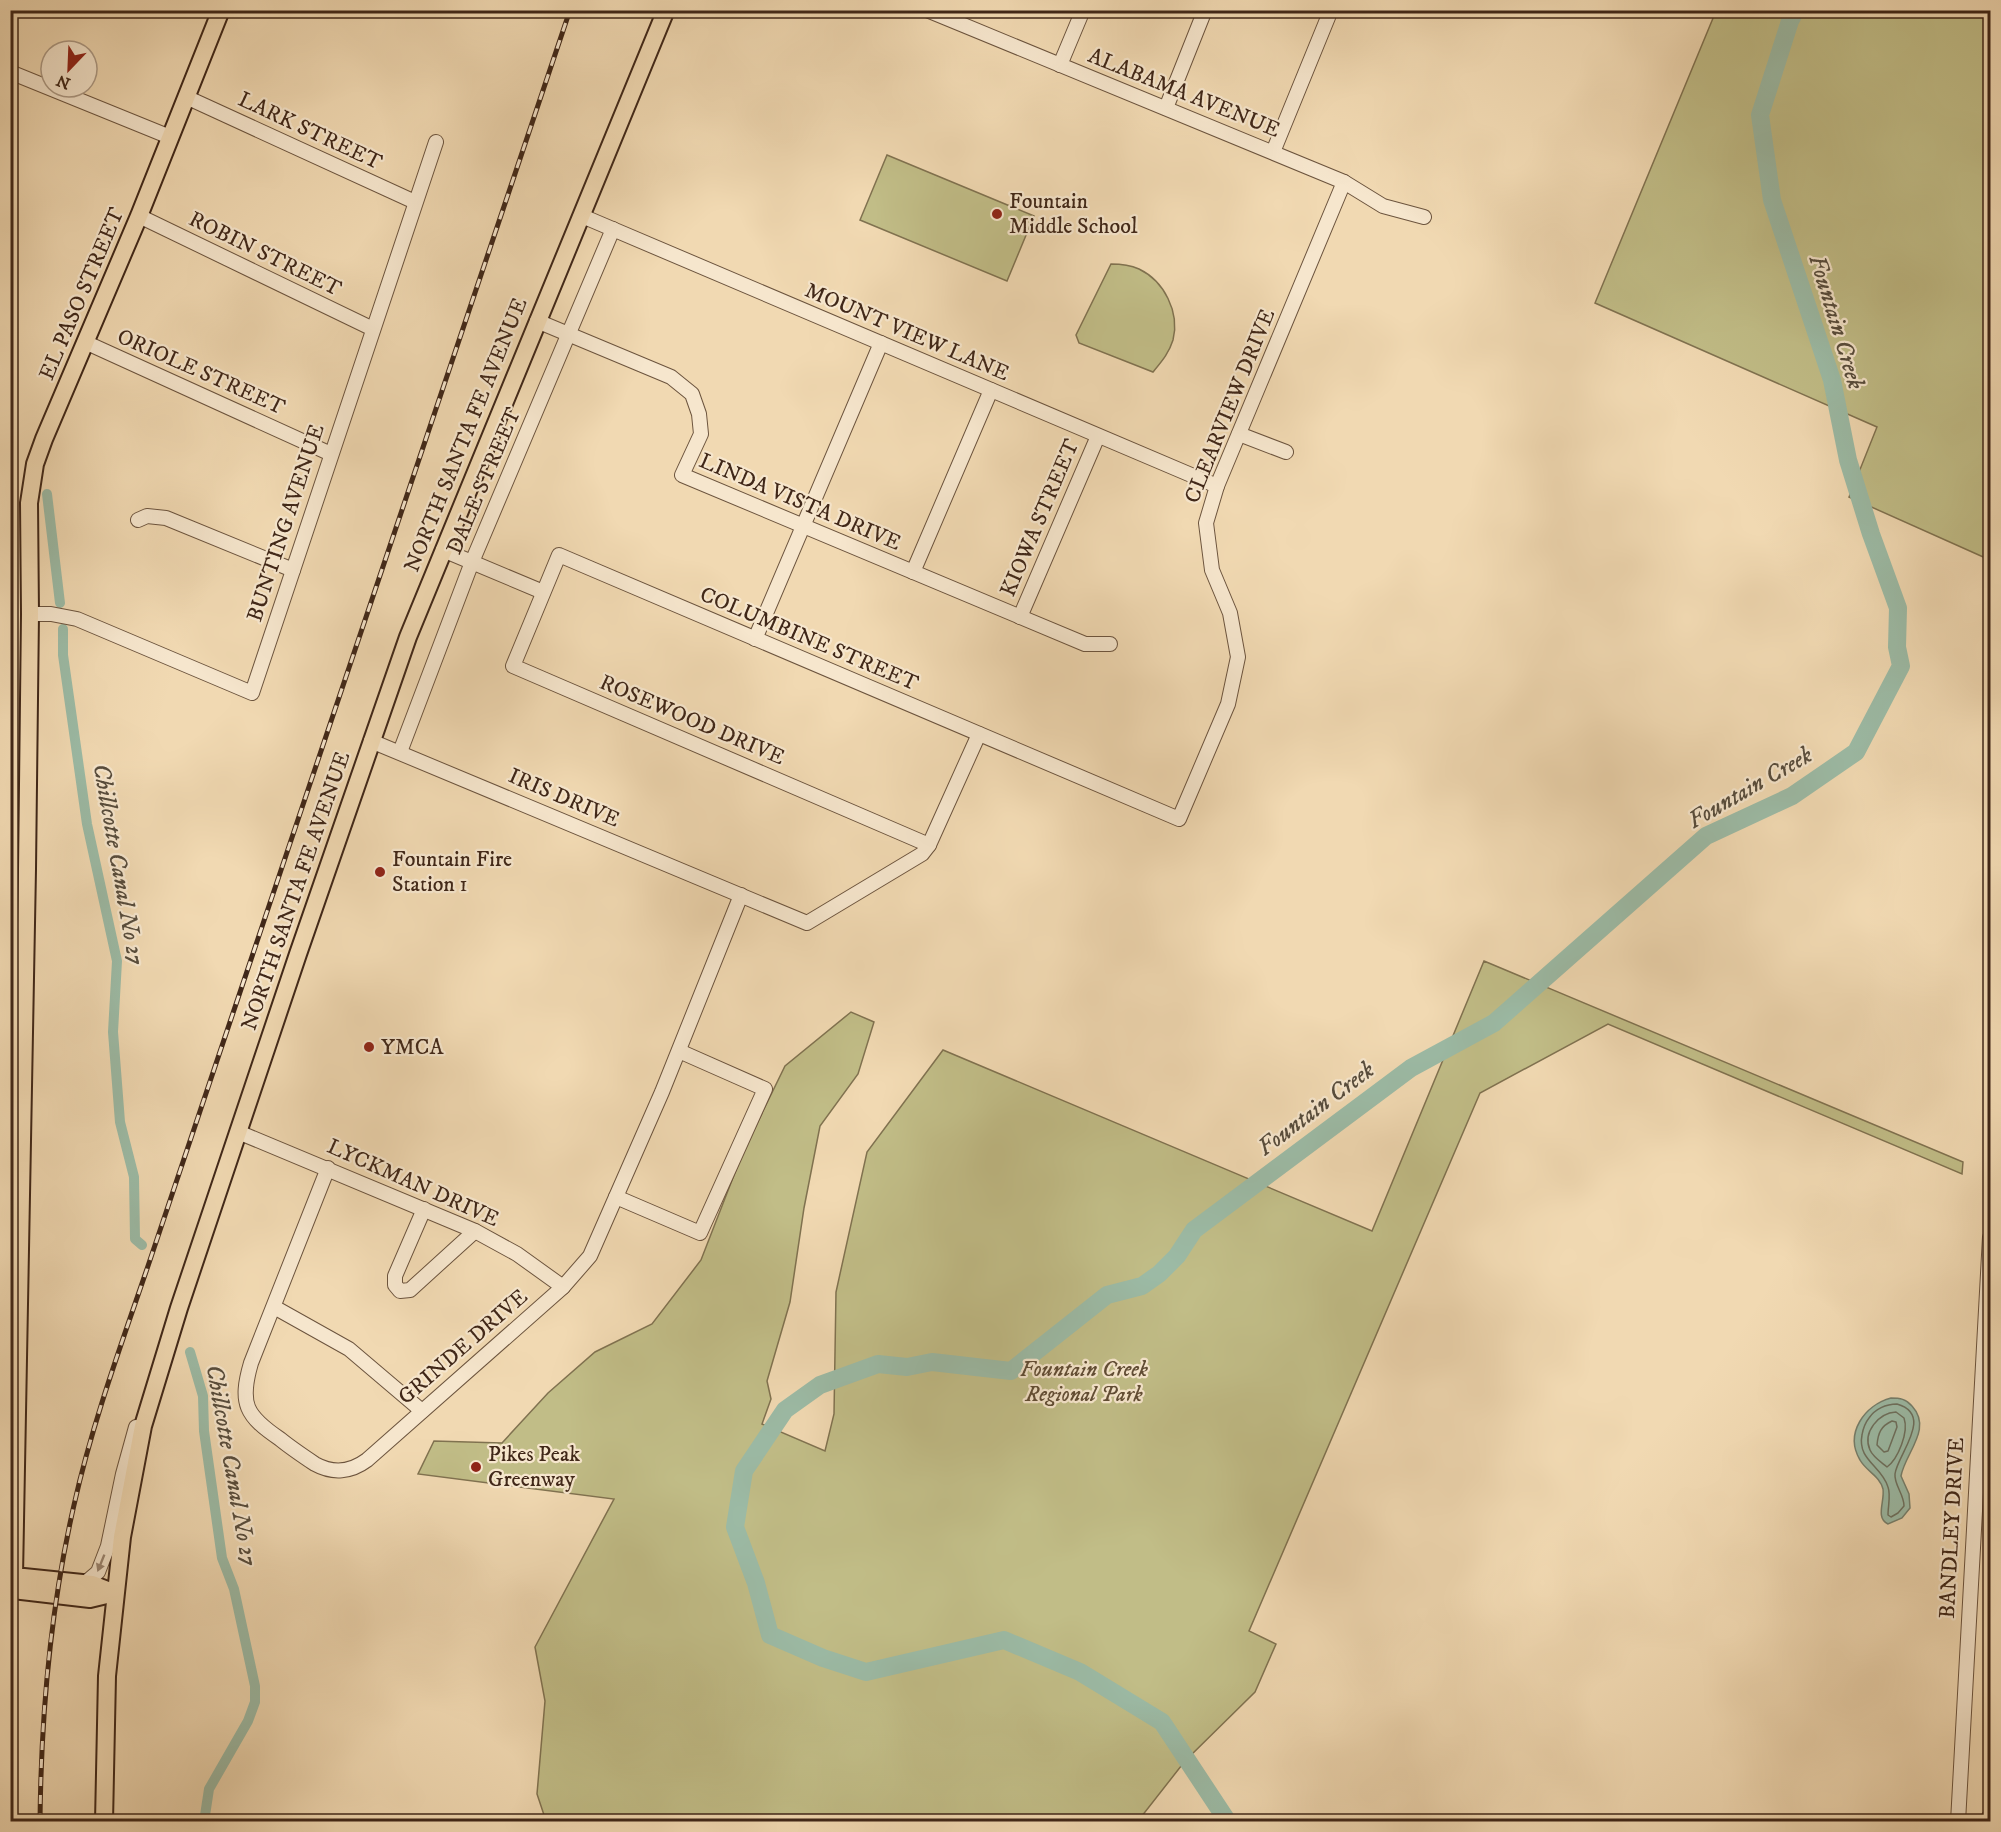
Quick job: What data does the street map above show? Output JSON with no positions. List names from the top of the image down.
{
  "streets": {
    "main road": ["EL PASO STREET", "NORTH SANTA FE AVENUE"],
    "street": [
      "ALABAMA AVENUE",
      "LARK STREET",
      "ROBIN STREET",
      "MOUNT VIEW LANE",
      "ORIOLE STREET",
      "CLEARVIEW DRIVE",
      "DALE STREET",
      "LINDA VISTA DRIVE",
      "KIOWA STREET",
      "BUNTING AVENUE",
      "COLUMBINE STREET",
      "ROSEWOOD DRIVE",
      "IRIS DRIVE",
      "LYCKMAN DRIVE",
      "GRINDE DRIVE",
      "BANDLEY DRIVE"
    ]
  },
  "crossings": [
    ["ALABAMA AVENUE", "CLEARVIEW DRIVE"],
    ["LARK STREET", "EL PASO STREET"],
    ["LARK STREET", "BUNTING AVENUE"],
    ["ROBIN STREET", "EL PASO STREET"],
    ["ROBIN STREET", "BUNTING AVENUE"],
    ["EL PASO STREET", "ORIOLE STREET"],
    ["EL PASO STREET", "BUNTING AVENUE"],
    ["MOUNT VIEW LANE", "CLEARVIEW DRIVE"],
    ["MOUNT VIEW LANE", "NORTH SANTA FE AVENUE"],
    ["MOUNT VIEW LANE", "DALE STREET"],
    ["MOUNT VIEW LANE", "KIOWA STREET"],
    ["ORIOLE STREET", "BUNTING AVENUE"],
    ["CLEARVIEW DRIVE", "COLUMBINE STREET"],
    ["NORTH SANTA FE AVENUE", "LINDA VISTA DRIVE"],
    ["NORTH SANTA FE AVENUE", "IRIS DRIVE"],
    ["NORTH SANTA FE AVENUE", "LYCKMAN DRIVE"],
    ["DALE STREET", "LINDA VISTA DRIVE"],
    ["DALE STREET", "IRIS DRIVE"],
    ["LINDA VISTA DRIVE", "KIOWA STREET"],
    ["COLUMBINE STREET", "ROSEWOOD DRIVE"],
    ["IRIS DRIVE", "GRINDE DRIVE"],
    ["LYCKMAN DRIVE", "GRINDE DRIVE"]
  ],
  "water": ["Fountain Creek", "Chillcotte Canal No 27"],
  "parks": ["Fountain Creek Regional Park"],
  "places": [
    "Fountain Middle School",
    "Fountain Fire Station 1",
    "YMCA",
    "Pikes Peak Greenway"
  ],
  "north": "bottom left"
}
